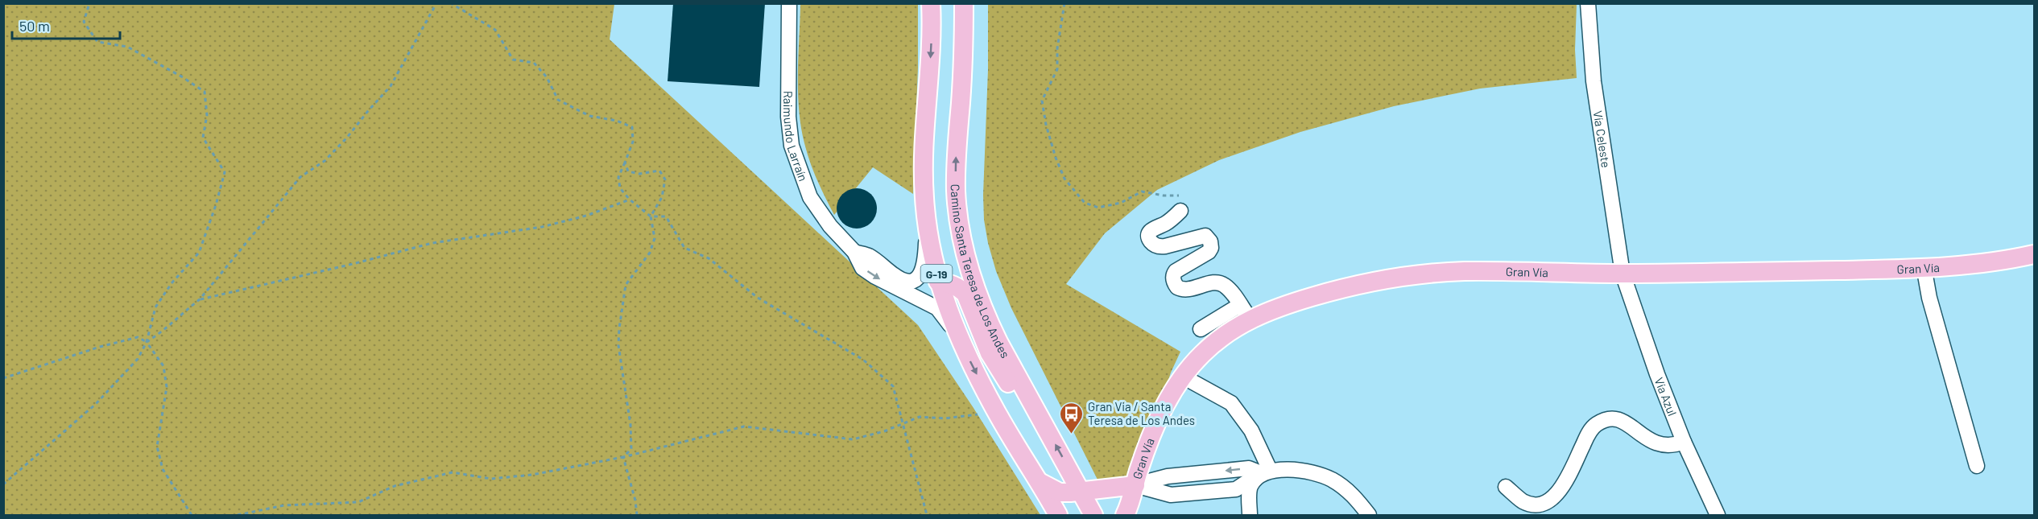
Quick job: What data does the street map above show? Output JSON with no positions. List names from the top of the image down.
{
  "streets": {
    "main road": ["Gran Vía", "Camino Santa Teresa de Los Andes", "G-19"],
    "street": ["Raimundo Larraín", "Vía Celeste", "Vía Azul"]
  },
  "crossings": [
    ["Raimundo Larraín", "G-19"],
    ["Vía Celeste", "Gran Vía"],
    ["Vía Celeste", "Vía Azul"],
    ["Gran Vía", "Vía Azul"]
  ],
  "places": {
    "bus stop": ["Gran Via / Santa Teresa de Los Andes"]
  },
  "scale_bar": "50 m"
}
